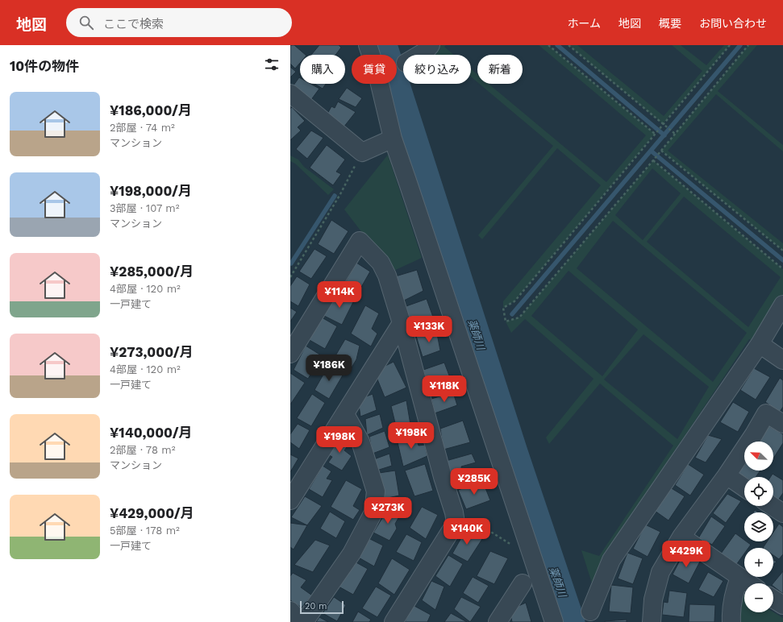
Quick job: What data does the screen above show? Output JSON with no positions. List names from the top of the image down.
{
  "water": ["薬師川"],
  "scale_bar": "20 m",
  "north": "top left",
  "page": {
    "header": "地図",
    "search": "ここで検索",
    "nav": [
      "ホーム",
      "地図",
      "概要",
      "お問い合わせ"
    ],
    "heading": "10件の物件",
    "chip": [
      "購入",
      "賃貸",
      "絞り込み",
      "新着"
    ],
    "list": [
      {
        "name": "¥186,000/月",
        "note": "2部屋 · 74 m² · マンション"
      },
      {
        "name": "¥198,000/月",
        "note": "3部屋 · 107 m² · マンション"
      },
      {
        "name": "¥285,000/月",
        "note": "4部屋 · 120 m² · 一戸建て"
      },
      {
        "name": "¥273,000/月",
        "note": "4部屋 · 120 m² · 一戸建て"
      },
      {
        "name": "¥140,000/月",
        "note": "2部屋 · 78 m² · マンション"
      },
      {
        "name": "¥429,000/月",
        "note": "5部屋 · 178 m² · 一戸建て"
      }
    ],
    "price": [
      "¥114K",
      "¥133K",
      "¥186K",
      "¥118K",
      "¥198K",
      "¥198K",
      "¥285K",
      "¥273K",
      "¥140K",
      "¥429K"
    ],
    "map_buttons": ["+", "−"],
    "scale": "20 m"
  }
}
